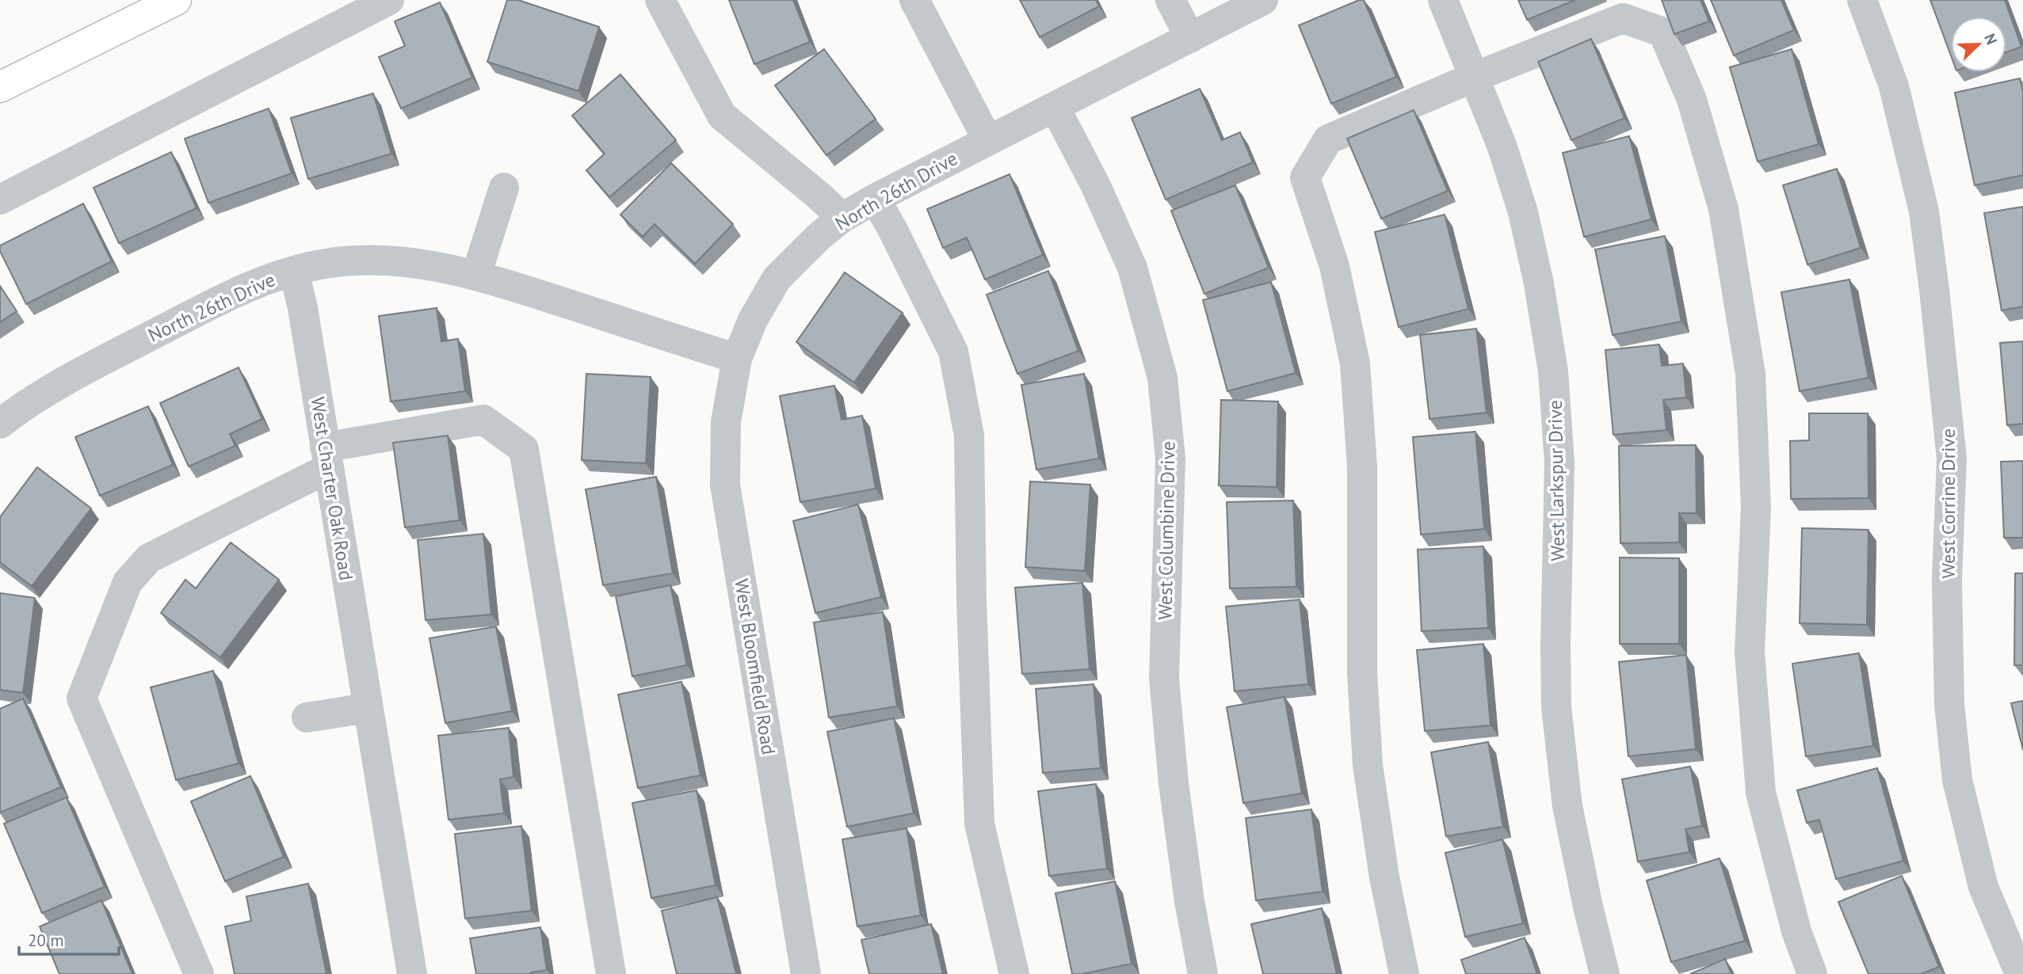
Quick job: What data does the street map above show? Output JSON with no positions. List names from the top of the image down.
{
  "streets": {
    "street": [
      "North 26th Drive",
      "West Larkspur Drive",
      "West Charter Oak Road",
      "West Corrine Drive",
      "West Columbine Drive",
      "West Bloomfield Road"
    ]
  },
  "crossings": [
    ["North 26th Drive", "West Charter Oak Road"],
    ["North 26th Drive", "West Columbine Drive"],
    ["North 26th Drive", "West Bloomfield Road"]
  ],
  "scale_bar": "20 m",
  "north": "top right"
}
